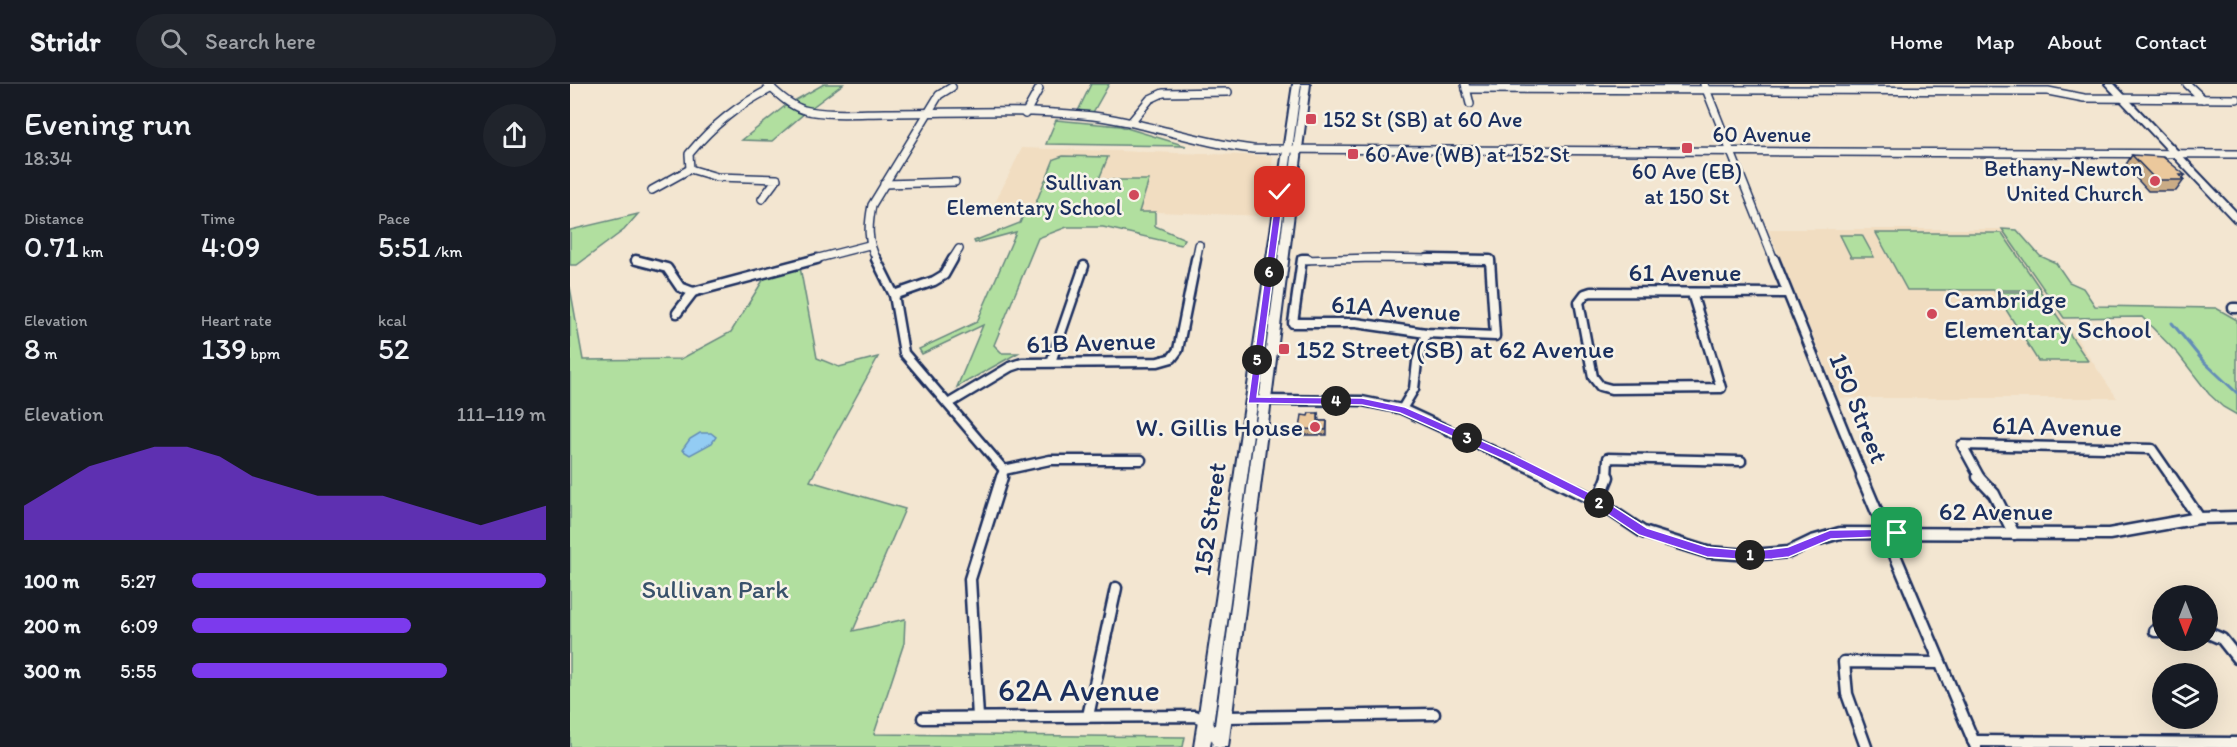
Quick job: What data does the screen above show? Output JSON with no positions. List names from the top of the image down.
{
  "streets": {
    "main road": ["152 Street"],
    "street": [
      "60 Avenue",
      "61 Avenue",
      "61A Avenue",
      "61B Avenue",
      "150 Street",
      "62 Avenue",
      "62A Avenue"
    ]
  },
  "crossings": [
    ["60 Avenue", "150 Street"],
    ["60 Avenue", "152 Street"],
    ["61 Avenue", "150 Street"],
    ["61A Avenue", "62 Avenue"],
    ["150 Street", "62 Avenue"],
    ["62 Avenue", "152 Street"],
    ["152 Street", "62A Avenue"]
  ],
  "parks": ["Sullivan Park"],
  "places": {
    "transit": [
      "152 St (SB) at 60 Ave",
      "60 Ave (EB) at 150 St",
      "60 Ave (WB) at 152 St",
      "152 Street (SB) at 62 Avenue"
    ],
    "other": [
      "Bethany-Newton United Church",
      "Sullivan Elementary School",
      "Cambridge Elementary School",
      "W. Gillis House"
    ]
  },
  "north": "bottom",
  "page": {
    "header": "Stridr",
    "search": "Search here",
    "nav": [
      "Home",
      "Map",
      "About",
      "Contact"
    ],
    "heading": ["Evening run", "18:34"],
    "stats": [
      ["Distance", "0.71 km"],
      ["Time", "4:09"],
      ["Pace", "5:51 /km"],
      ["Elevation", "8 m"],
      ["Heart rate", "139 bpm"],
      ["kcal", "52"]
    ],
    "pins": [
      "6",
      "5",
      "4",
      "3",
      "2",
      "1"
    ],
    "chart": ["Elevation", "111–119 m"],
    "list": [
      {
        "name": "100 m",
        "note": "5:27"
      },
      {
        "name": "200 m",
        "note": "6:09"
      },
      {
        "name": "300 m",
        "note": "5:55"
      }
    ]
  }
}
